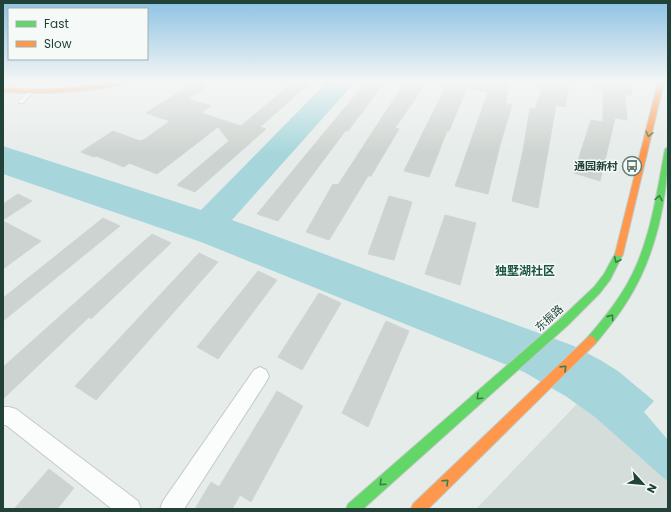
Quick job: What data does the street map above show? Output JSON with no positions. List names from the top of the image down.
{
  "streets": {
    "main road": ["东振路"]
  },
  "districts": ["独墅湖社区"],
  "places": {
    "bus stop": ["通园新村"]
  },
  "legend": ["Fast", "Slow"],
  "north": "bottom right"
}
